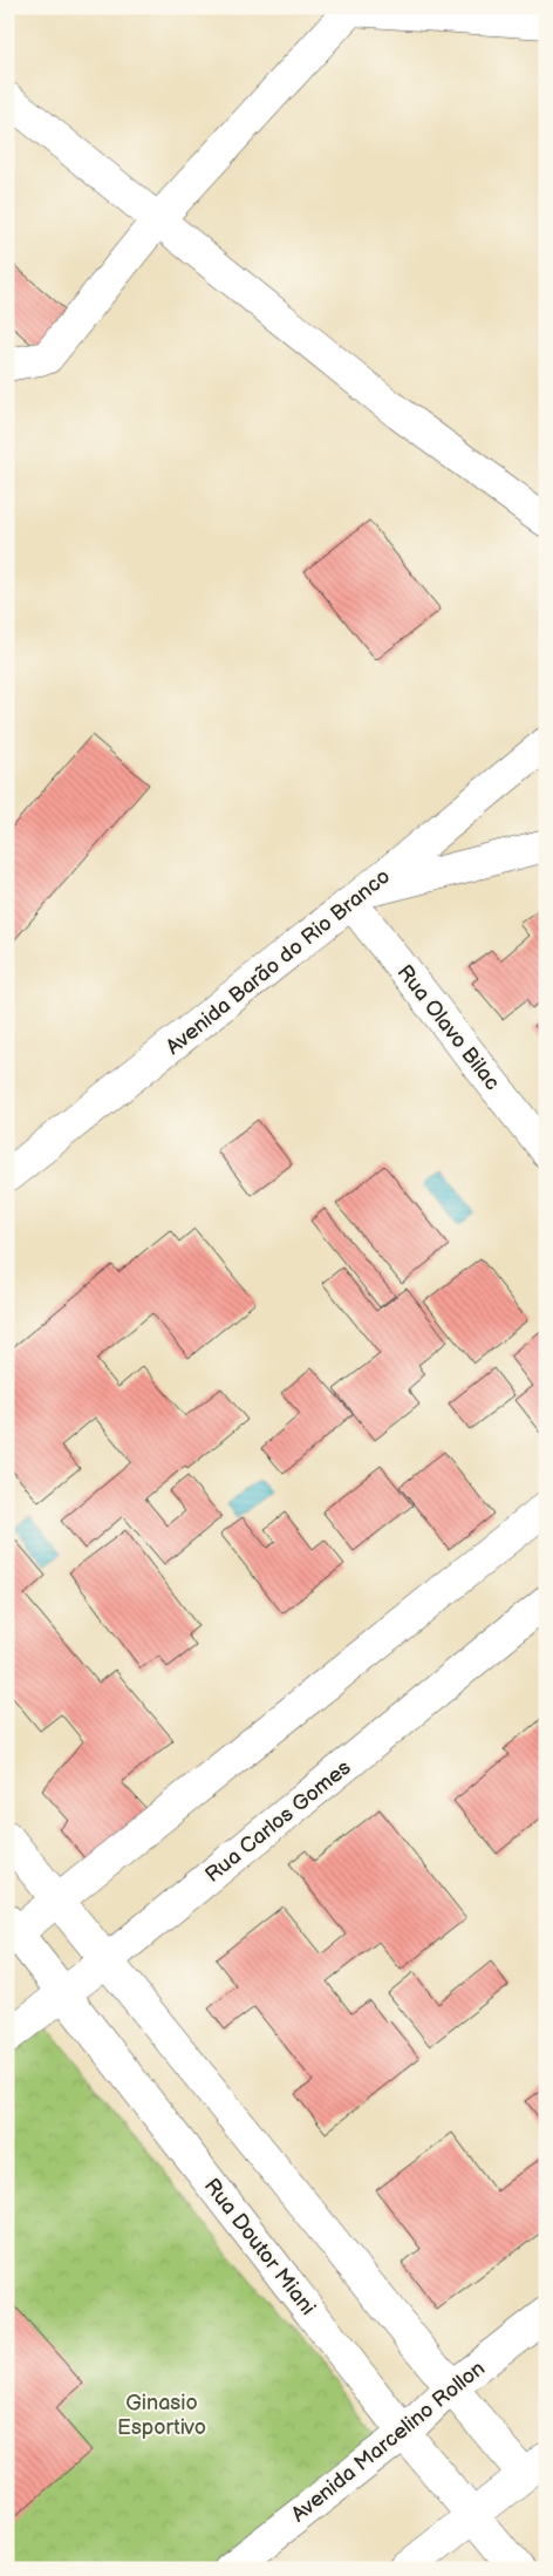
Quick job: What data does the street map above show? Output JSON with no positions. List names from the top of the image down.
{
  "streets": {
    "street": [
      "Avenida Barão do Rio Branco",
      "Rua Olavo Bilac",
      "Rua Carlos Gomes",
      "Rua Doutor Miani",
      "Avenida Marcelino Rollon"
    ]
  },
  "crossings": [
    ["Avenida Barão do Rio Branco", "Rua Olavo Bilac"],
    ["Rua Carlos Gomes", "Rua Doutor Miani"],
    ["Rua Doutor Miani", "Avenida Marcelino Rollon"]
  ],
  "parks": ["Ginasio Esportivo"]
}
